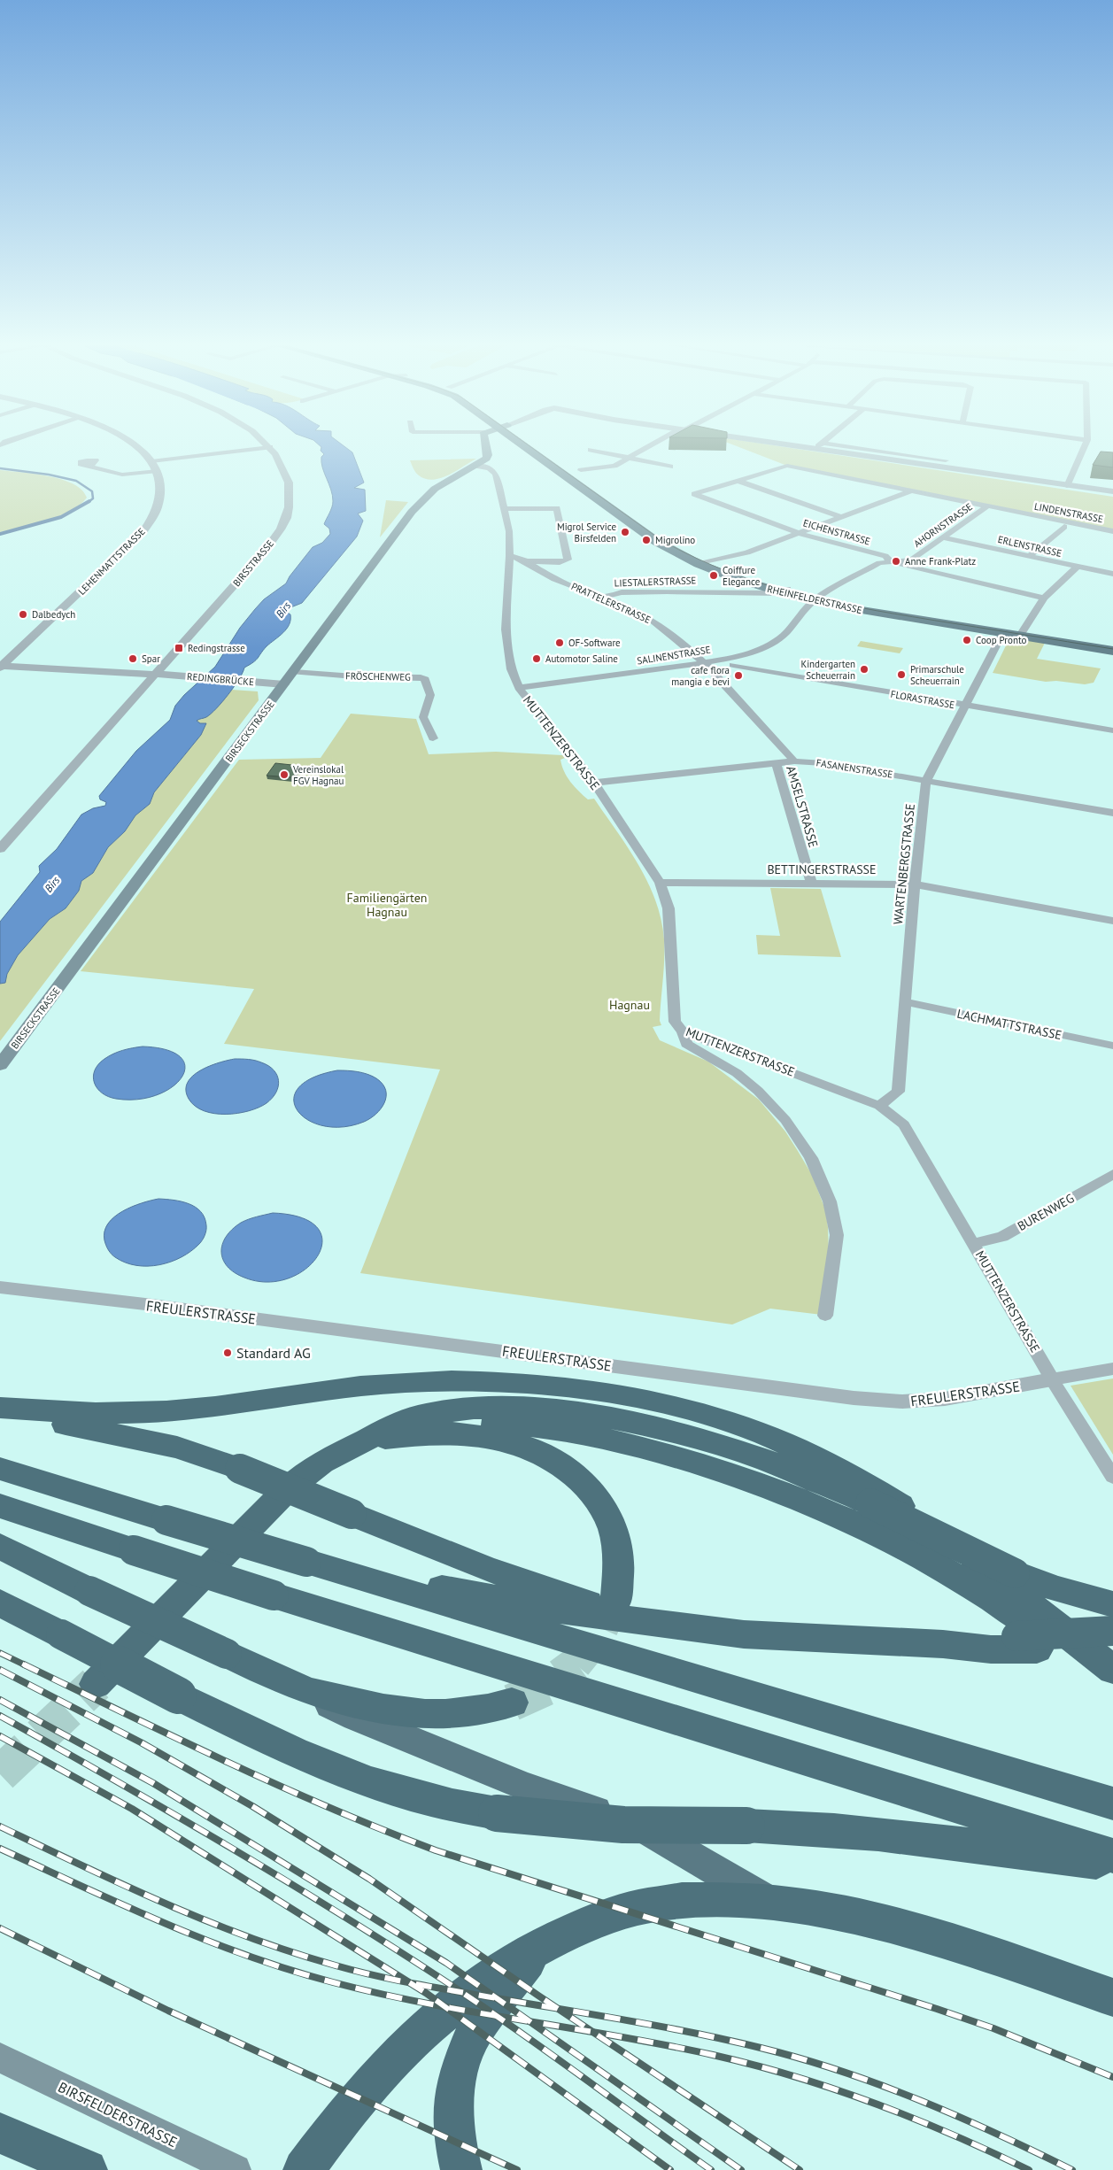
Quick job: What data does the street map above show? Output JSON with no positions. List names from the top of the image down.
{
  "streets": {
    "main road": ["RHEINFELDERSTRASSE", "BIRSECKSTRASSE", "BIRSFELDERSTRASSE"],
    "street": [
      "LINDENSTRASSE",
      "AHORNSTRASSE",
      "EICHENSTRASSE",
      "ERLENSTRASSE",
      "LEHENMATTSTRASSE",
      "BIRSSTRASSE",
      "LIESTALERSTRASSE",
      "PRATTELERSTRASSE",
      "SALINENSTRASSE",
      "FRÖSCHENWEG",
      "REDINGBRÜCKE",
      "FLORASTRASSE",
      "MUTTENZERSTRASSE",
      "FASANENSTRASSE",
      "AMSELSTRASSE",
      "WARTENBERGSTRASSE",
      "BETTINGERSTRASSE",
      "LACHMATTSTRASSE",
      "BURENWEG",
      "FREULERSTRASSE"
    ]
  },
  "crossings": [
    ["LINDENSTRASSE", "AHORNSTRASSE"],
    ["LINDENSTRASSE", "EICHENSTRASSE"],
    ["AHORNSTRASSE", "EICHENSTRASSE"],
    ["AHORNSTRASSE", "ERLENSTRASSE"],
    ["AHORNSTRASSE", "RHEINFELDERSTRASSE"],
    ["AHORNSTRASSE", "SALINENSTRASSE"],
    ["BIRSSTRASSE", "REDINGBRÜCKE"],
    ["LIESTALERSTRASSE", "RHEINFELDERSTRASSE"],
    ["LIESTALERSTRASSE", "PRATTELERSTRASSE"],
    ["RHEINFELDERSTRASSE", "SALINENSTRASSE"],
    ["RHEINFELDERSTRASSE", "WARTENBERGSTRASSE"],
    ["PRATTELERSTRASSE", "SALINENSTRASSE"],
    ["PRATTELERSTRASSE", "MUTTENZERSTRASSE"],
    ["PRATTELERSTRASSE", "FASANENSTRASSE"],
    ["SALINENSTRASSE", "MUTTENZERSTRASSE"],
    ["FRÖSCHENWEG", "BIRSECKSTRASSE"],
    ["REDINGBRÜCKE", "BIRSECKSTRASSE"],
    ["FLORASTRASSE", "WARTENBERGSTRASSE"],
    ["BIRSECKSTRASSE", "MUTTENZERSTRASSE"],
    ["MUTTENZERSTRASSE", "FASANENSTRASSE"],
    ["MUTTENZERSTRASSE", "WARTENBERGSTRASSE"],
    ["MUTTENZERSTRASSE", "BETTINGERSTRASSE"],
    ["MUTTENZERSTRASSE", "BURENWEG"],
    ["MUTTENZERSTRASSE", "FREULERSTRASSE"],
    ["FASANENSTRASSE", "AMSELSTRASSE"],
    ["FASANENSTRASSE", "WARTENBERGSTRASSE"],
    ["AMSELSTRASSE", "BETTINGERSTRASSE"],
    ["WARTENBERGSTRASSE", "BETTINGERSTRASSE"],
    ["WARTENBERGSTRASSE", "LACHMATTSTRASSE"]
  ],
  "water": ["Birs"],
  "parks": ["Familiengärten Hagnau", "Hagnau"],
  "places": {
    "other": [
      "Migrol Service Birsfelden",
      "Migrolino",
      "Anne Frank-Platz",
      "Coiffure Elegance",
      "Dalbedych",
      "Coop Pronto",
      "OF-Software",
      "Spar",
      "Automotor Saline",
      "Kindergarten Scheuerrain",
      "Primarschule Scheuerrain",
      "cafe flora mangia e bevi",
      "Vereinslokal FGV Hagnau",
      "Standard AG"
    ],
    "transit": ["Redingstrasse"]
  }
}
